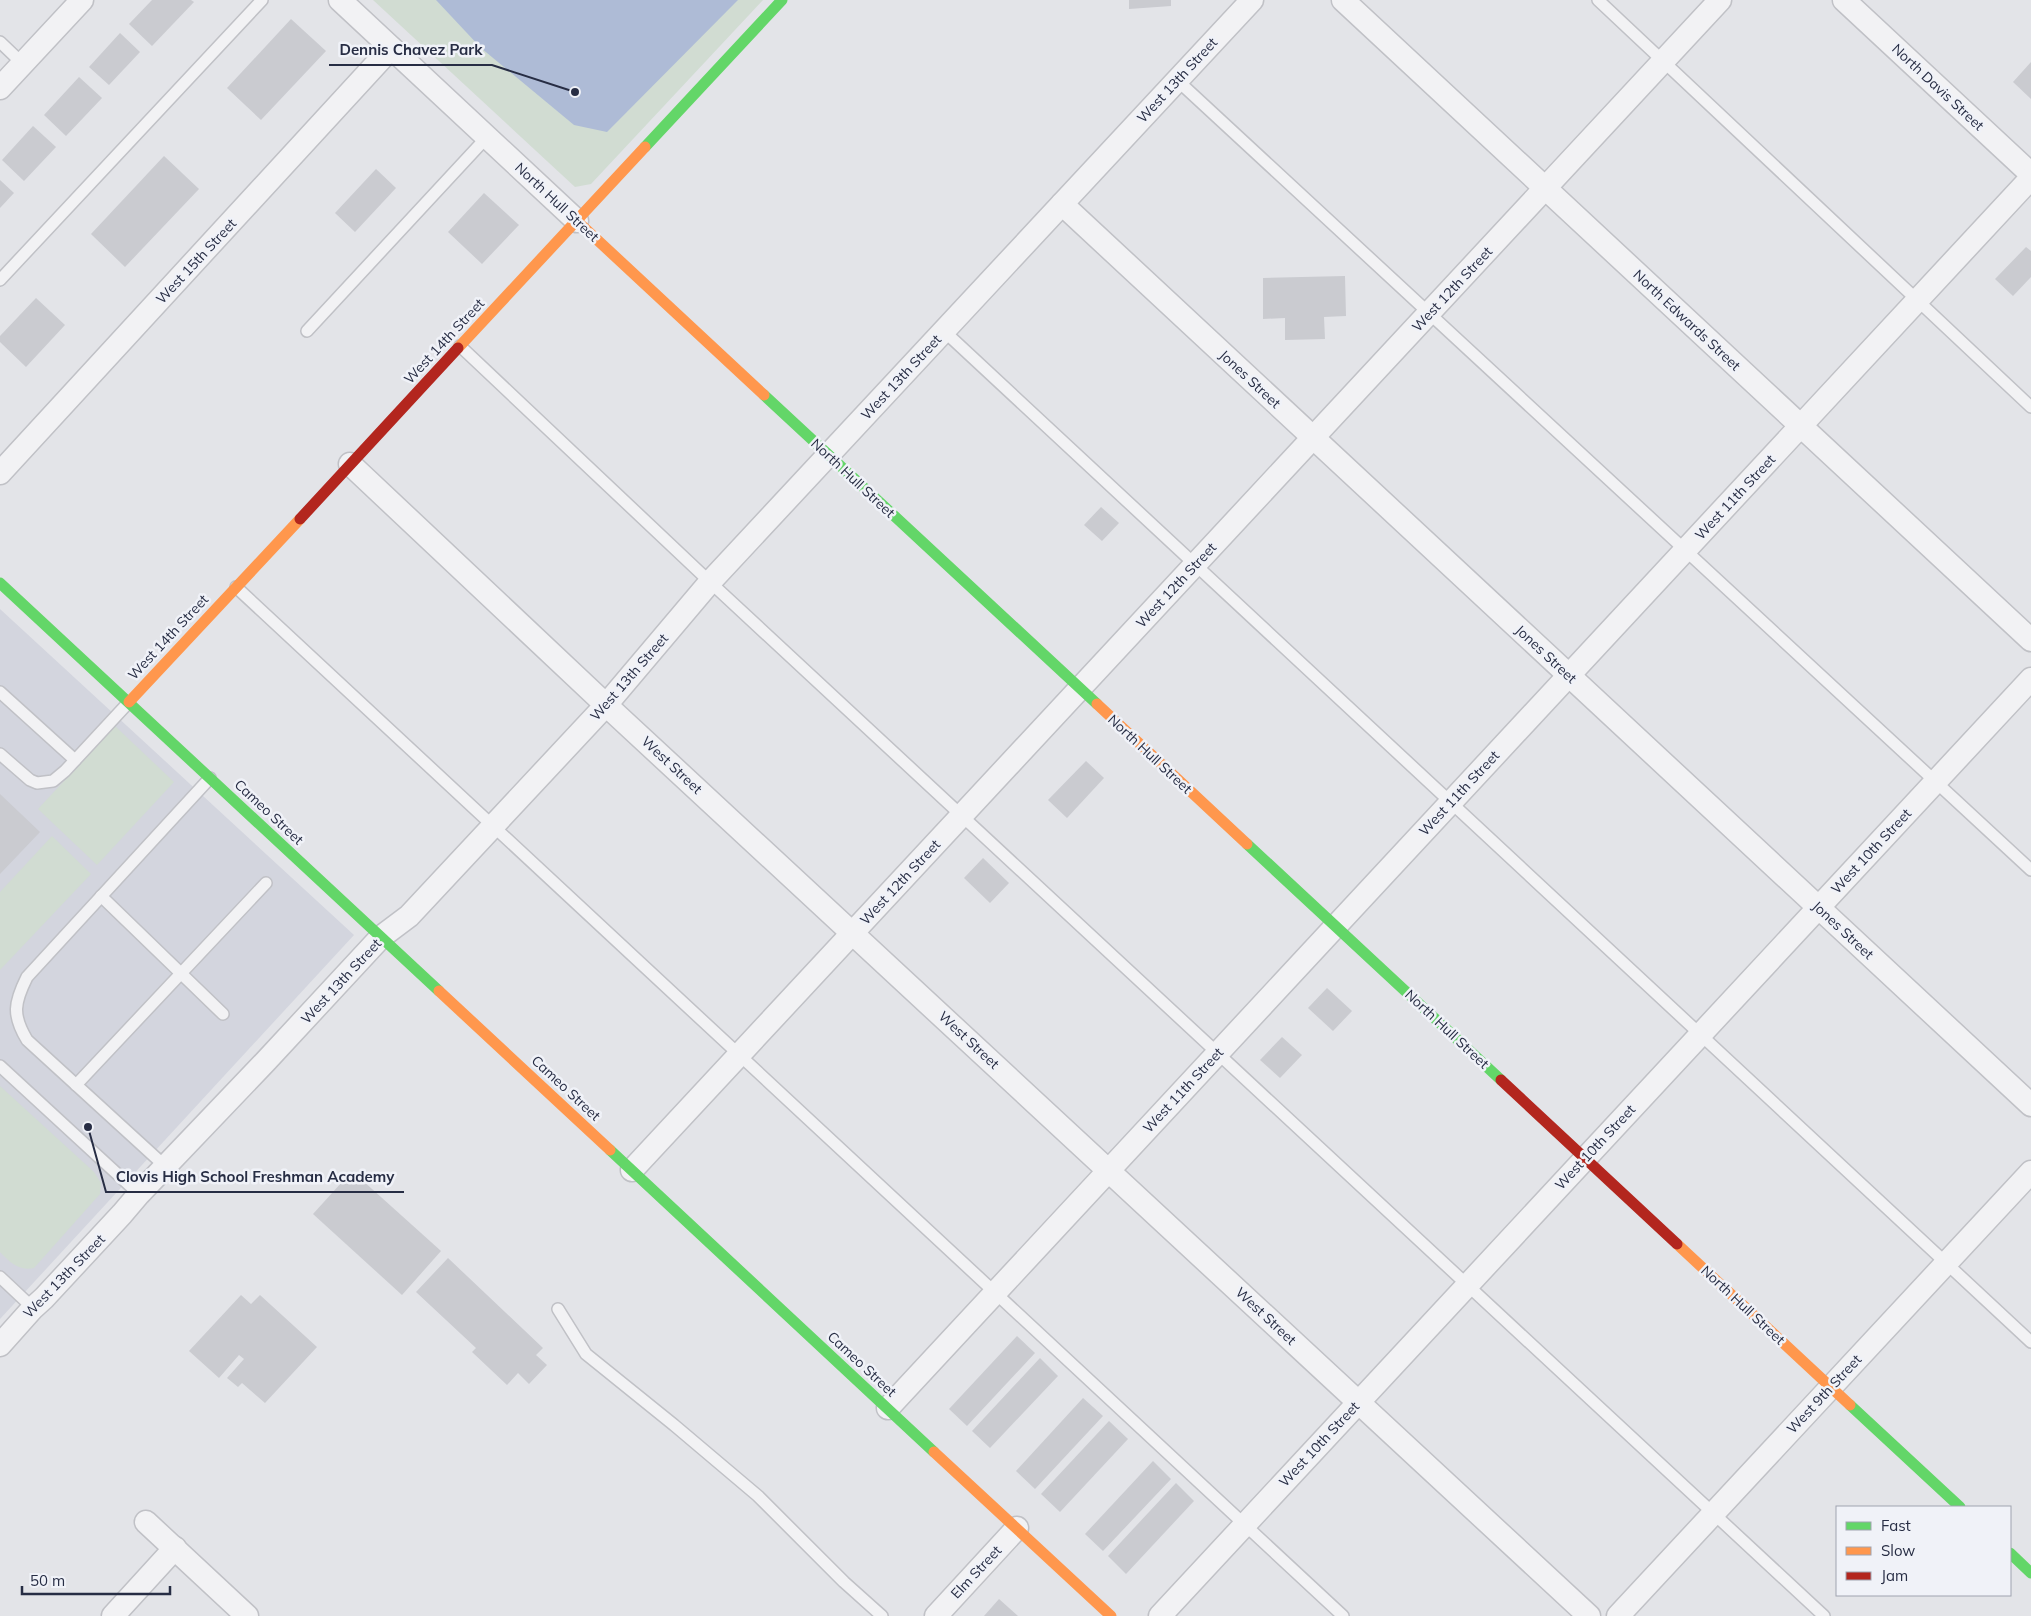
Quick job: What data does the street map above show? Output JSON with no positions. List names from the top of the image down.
{
  "streets": {
    "street": [
      "West 13th Street",
      "North Davis Street",
      "North Hull Street",
      "West 15th Street",
      "West 12th Street",
      "North Edwards Street",
      "West 14th Street",
      "Jones Street",
      "West 11th Street",
      "West Street",
      "Cameo Street",
      "West 10th Street",
      "West 9th Street",
      "Elm Street"
    ]
  },
  "crossings": [
    ["West 13th Street", "North Hull Street"],
    ["West 13th Street", "Jones Street"],
    ["West 13th Street", "West Street"],
    ["West 13th Street", "Cameo Street"],
    ["North Hull Street", "West 15th Street"],
    ["North Hull Street", "West 12th Street"],
    ["North Hull Street", "West 14th Street"],
    ["North Hull Street", "West 11th Street"],
    ["North Hull Street", "West 10th Street"],
    ["North Hull Street", "West 9th Street"],
    ["West 12th Street", "North Edwards Street"],
    ["West 12th Street", "Jones Street"],
    ["West 12th Street", "West Street"],
    ["West 12th Street", "Cameo Street"],
    ["North Edwards Street", "West 11th Street"],
    ["West 14th Street", "West Street"],
    ["West 14th Street", "Cameo Street"],
    ["Jones Street", "West 11th Street"],
    ["Jones Street", "West 10th Street"],
    ["West 11th Street", "West Street"],
    ["West 11th Street", "Cameo Street"],
    ["West Street", "West 10th Street"],
    ["Cameo Street", "Elm Street"]
  ],
  "places": ["Dennis Chavez Park", "Clovis High School Freshman Academy"],
  "legend": ["Fast", "Slow", "Jam"],
  "scale_bar": "50 m"
}
